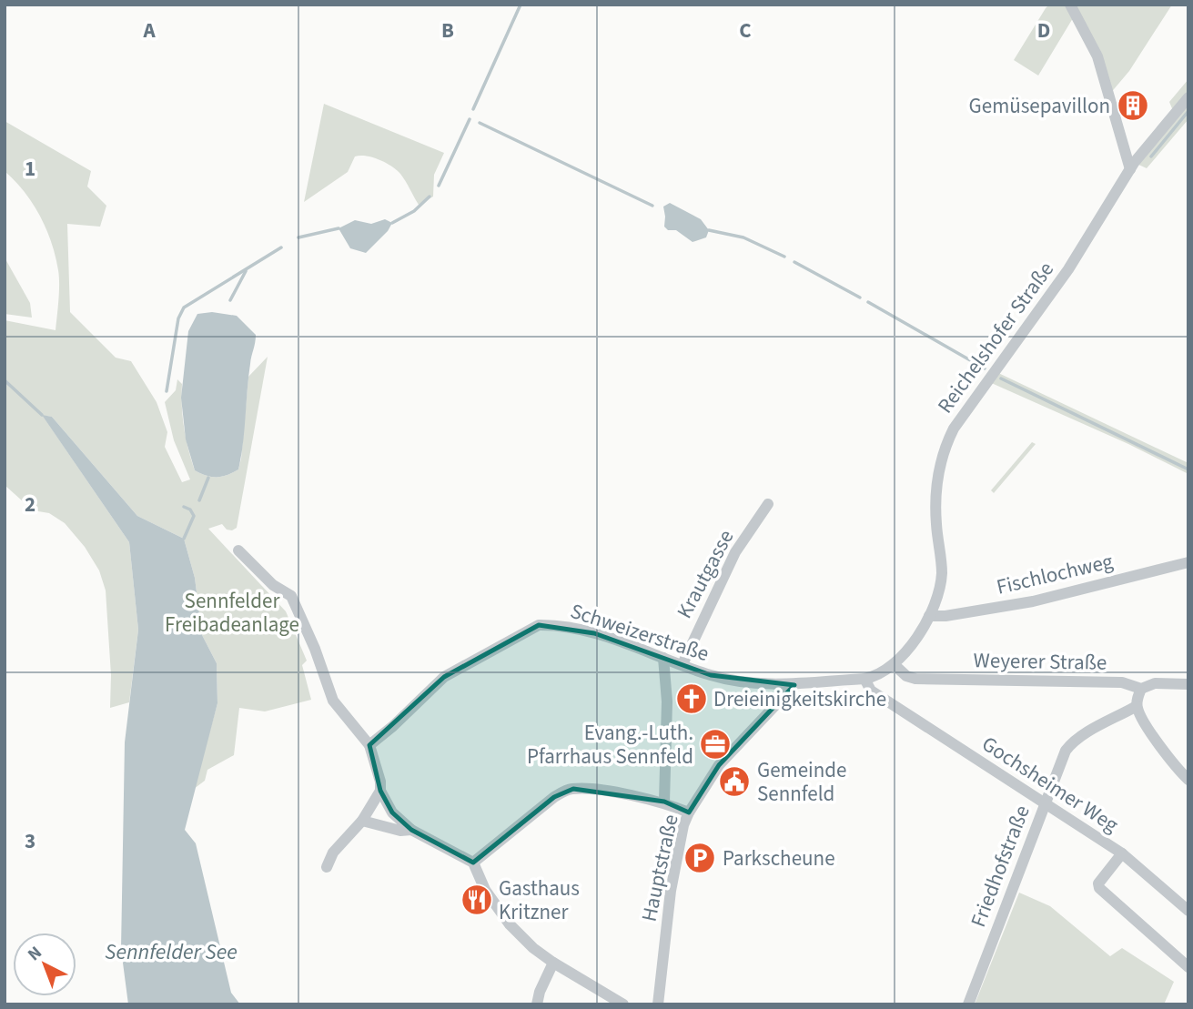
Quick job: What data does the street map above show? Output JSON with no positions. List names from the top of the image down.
{
  "streets": {
    "street": [
      "Reichelshofer Straße",
      "Krautgasse",
      "Fischlochweg",
      "Schweizerstraße",
      "Weyerer Straße",
      "Gochsheimer Weg",
      "Friedhofstraße",
      "Hauptstraße"
    ]
  },
  "crossings": [
    ["Reichelshofer Straße", "Fischlochweg"],
    ["Reichelshofer Straße", "Weyerer Straße"],
    ["Reichelshofer Straße", "Gochsheimer Weg"],
    ["Krautgasse", "Schweizerstraße"],
    ["Schweizerstraße", "Hauptstraße"],
    ["Gochsheimer Weg", "Friedhofstraße"]
  ],
  "water": ["Sennfelder See"],
  "parks": ["Sennfelder Freibadeanlage"],
  "places": {
    "building": ["Gemüsepavillon"],
    "church": ["Dreieinigkeitskirche"],
    "office": ["Evang.-Luth. Pfarrhaus Sennfeld"],
    "public building": ["Gemeinde Sennfeld"],
    "parking": ["Parkscheune"],
    "restaurant": ["Gasthaus Kritzner"]
  },
  "north": "top left",
  "grid": {
    "columns": [
      "A",
      "B",
      "C",
      "D"
    ],
    "rows": ["1", "2", "3"]
  }
}
